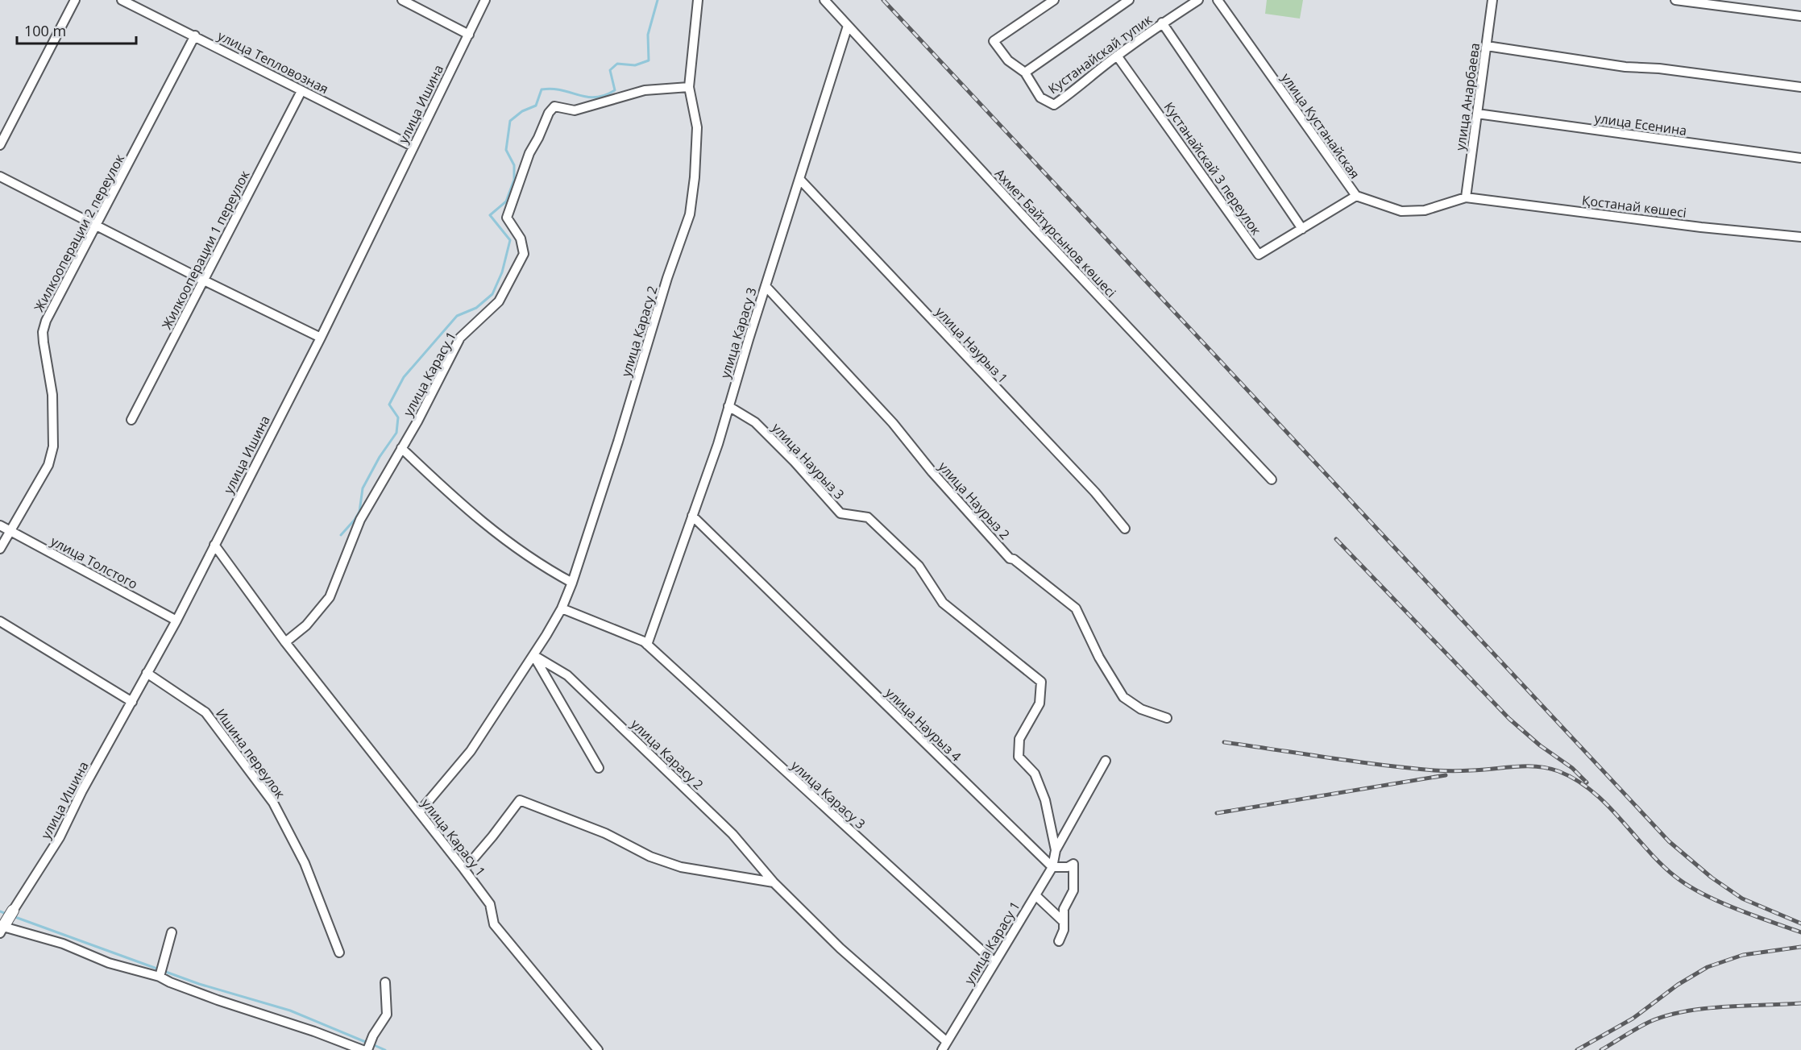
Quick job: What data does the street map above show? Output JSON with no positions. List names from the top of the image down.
{
  "streets": {
    "street": [
      "Кустанайскай тупик",
      "улица Тепловозная",
      "улица Анарбаева",
      "улица Ишина",
      "улица Есенина",
      "улица Кустанайская",
      "Кустанайскай 3 переулок",
      "Қостанай көшесі",
      "Жилкооперации 2 переулок",
      "Ахмет Байтұрсынов көшесі",
      "Жилкооперации 1 переулок",
      "улица Карасу 2",
      "улица Карасу 3",
      "улица Наурыз 1",
      "улица Карасу 1",
      "улица Наурыз 3",
      "улица Наурыз 2",
      "улица Толстого",
      "улица Наурыз 4",
      "Ишина переулок"
    ]
  },
  "crossings": [
    ["Кустанайскай тупик", "Кустанайскай 3 переулок"],
    ["улица Тепловозная", "улица Ишина"],
    ["улица Тепловозная", "Жилкооперации 2 переулок"],
    ["улица Тепловозная", "Жилкооперации 1 переулок"],
    ["улица Анарбаева", "улица Есенина"],
    ["улица Анарбаева", "улица Кустанайская"],
    ["улица Анарбаева", "Қостанай көшесі"],
    ["улица Ишина", "улица Карасу 1"],
    ["улица Ишина", "улица Толстого"],
    ["улица Ишина", "Ишина переулок"],
    ["улица Кустанайская", "Кустанайскай 3 переулок"],
    ["улица Кустанайская", "Қостанай көшесі"],
    ["Жилкооперации 2 переулок", "улица Толстого"],
    ["Ахмет Байтұрсынов көшесі", "улица Карасу 3"],
    ["улица Карасу 2", "улица Карасу 3"],
    ["улица Карасу 2", "улица Карасу 1"],
    ["улица Карасу 3", "улица Наурыз 1"],
    ["улица Карасу 3", "улица Карасу 1"],
    ["улица Карасу 3", "улица Наурыз 3"],
    ["улица Карасу 3", "улица Наурыз 2"],
    ["улица Карасу 3", "улица Наурыз 4"],
    ["улица Карасу 1", "улица Наурыз 4"]
  ],
  "scale_bar": "100 m"
}
